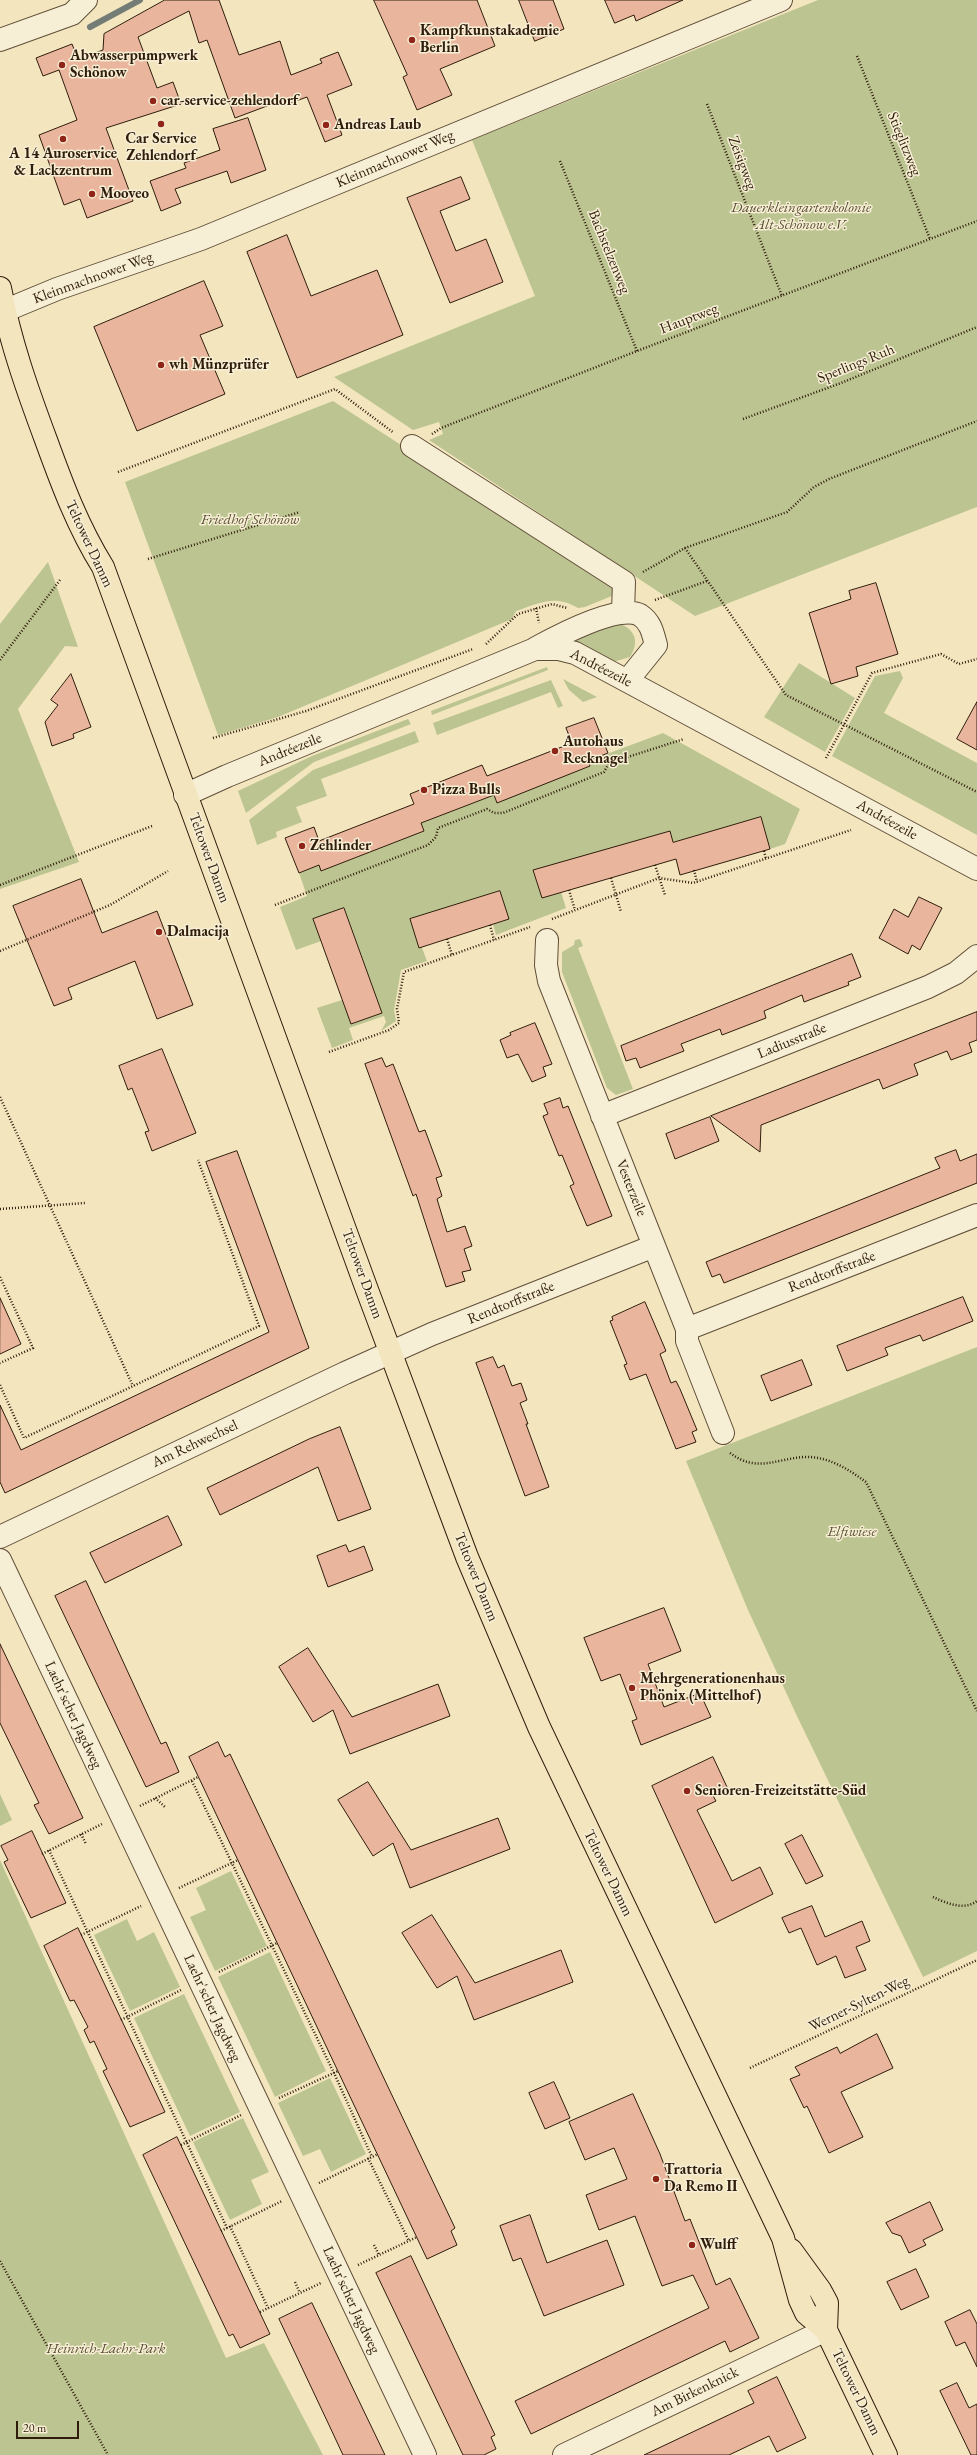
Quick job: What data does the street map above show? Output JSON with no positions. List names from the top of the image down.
{
  "streets": {
    "main road": ["Teltower Damm"],
    "street": [
      "Kleinmachnower Weg",
      "Andréezeile",
      "Ladiusstraße",
      "Vesterzeile",
      "Rendtorffstraße",
      "Am Rehwechsel",
      "Laehr'scher Jagdweg",
      "Am Birkenknick"
    ],
    "path": [
      "Stieglitzweg",
      "Zeisigweg",
      "Bachstelzenweg",
      "Hauptweg",
      "Sperlings Ruh",
      "Werner-Sylten-Weg"
    ]
  },
  "crossings": [
    ["Stieglitzweg", "Hauptweg"],
    ["Kleinmachnower Weg", "Teltower Damm"],
    ["Zeisigweg", "Hauptweg"],
    ["Bachstelzenweg", "Hauptweg"],
    ["Teltower Damm", "Andréezeile"],
    ["Teltower Damm", "Rendtorffstraße"],
    ["Teltower Damm", "Am Rehwechsel"],
    ["Teltower Damm", "Am Birkenknick"],
    ["Ladiusstraße", "Vesterzeile"],
    ["Vesterzeile", "Rendtorffstraße"],
    ["Rendtorffstraße", "Am Rehwechsel"]
  ],
  "parks": [
    "Dauerkleingartenkolonie Alt-Schönow e.V.",
    "Friedhof Schönow",
    "Elfiwiese",
    "Heinrich-Laehr-Park"
  ],
  "places": [
    "Kampfkunstakademie Berlin",
    "Abwasserpumpwerk Schönow",
    "car-service-zehlendorf",
    "Car Service Zehlendorf",
    "Andreas Laub",
    "A 14 Auroservice & Lackzentrum",
    "Mooveo",
    "wh Münzprüfer",
    "Autohaus Recknagel",
    "Pizza Bulls",
    "Zehlinder",
    "Dalmacija",
    "Mehrgenerationenhaus Phönix (Mittelhof)",
    "Senioren-Freizeitstätte-Süd",
    "Trattoria Da Remo II",
    "Wulff"
  ],
  "scale_bar": "20 m"
}
